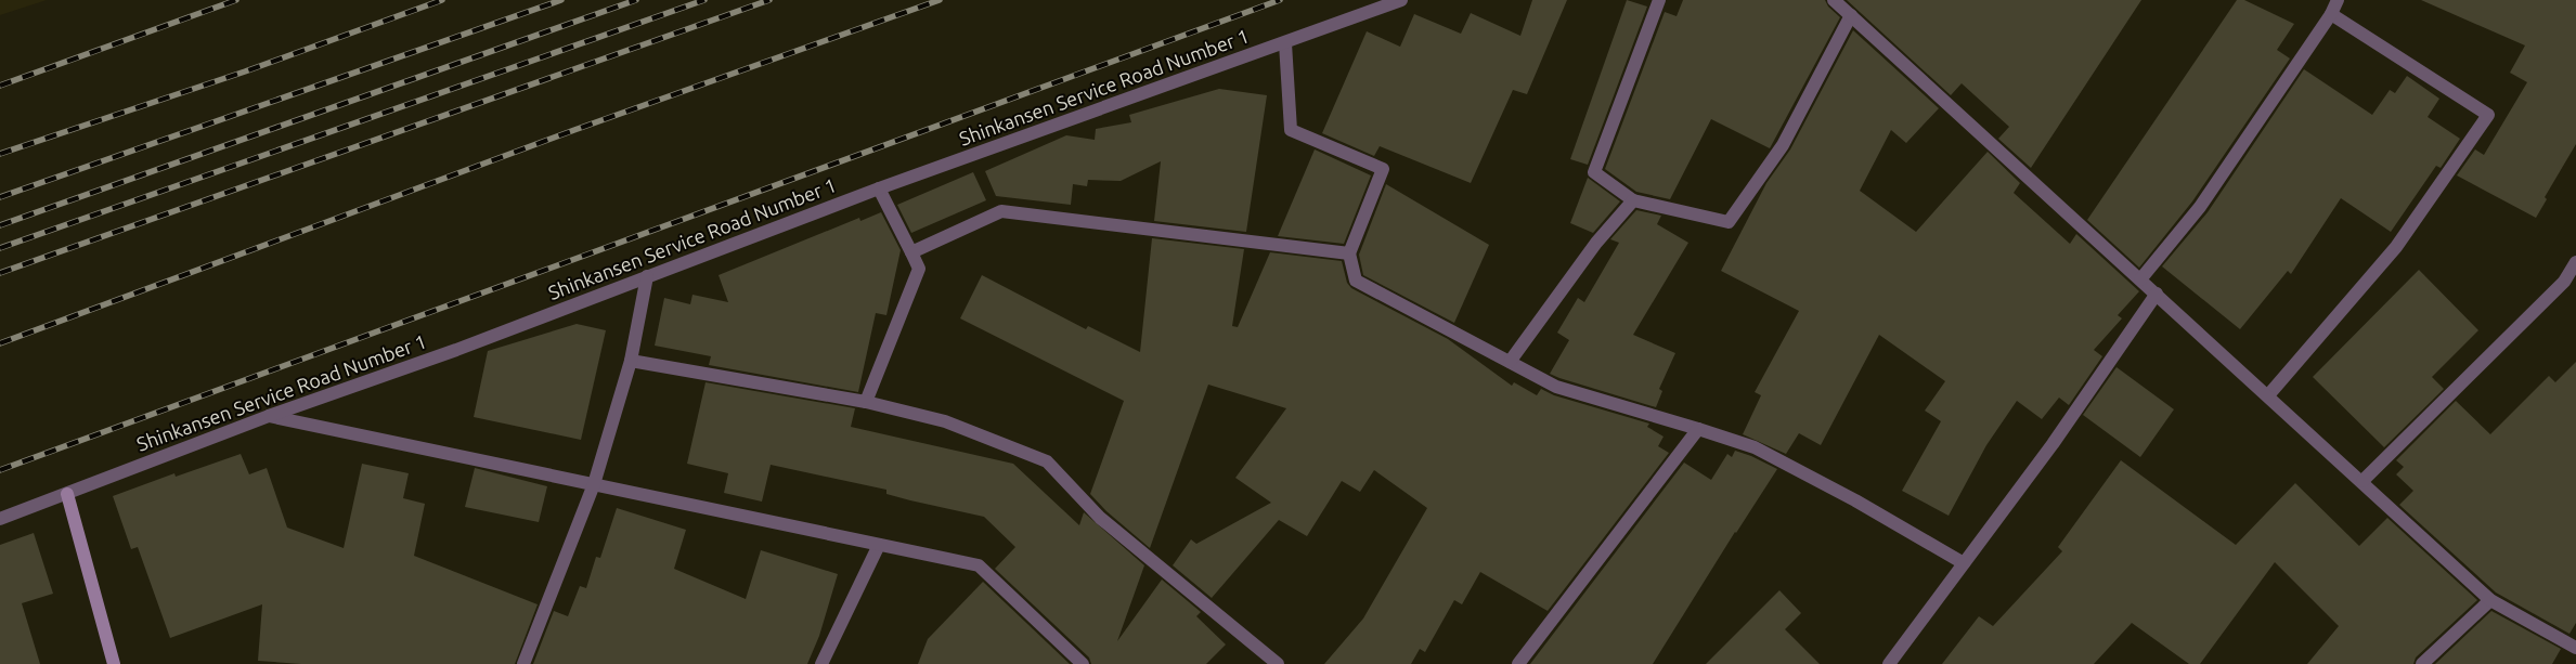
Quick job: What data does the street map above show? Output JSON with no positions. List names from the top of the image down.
{
  "streets": {
    "street": ["Shinkansen Service Road Number 1"]
  }
}
